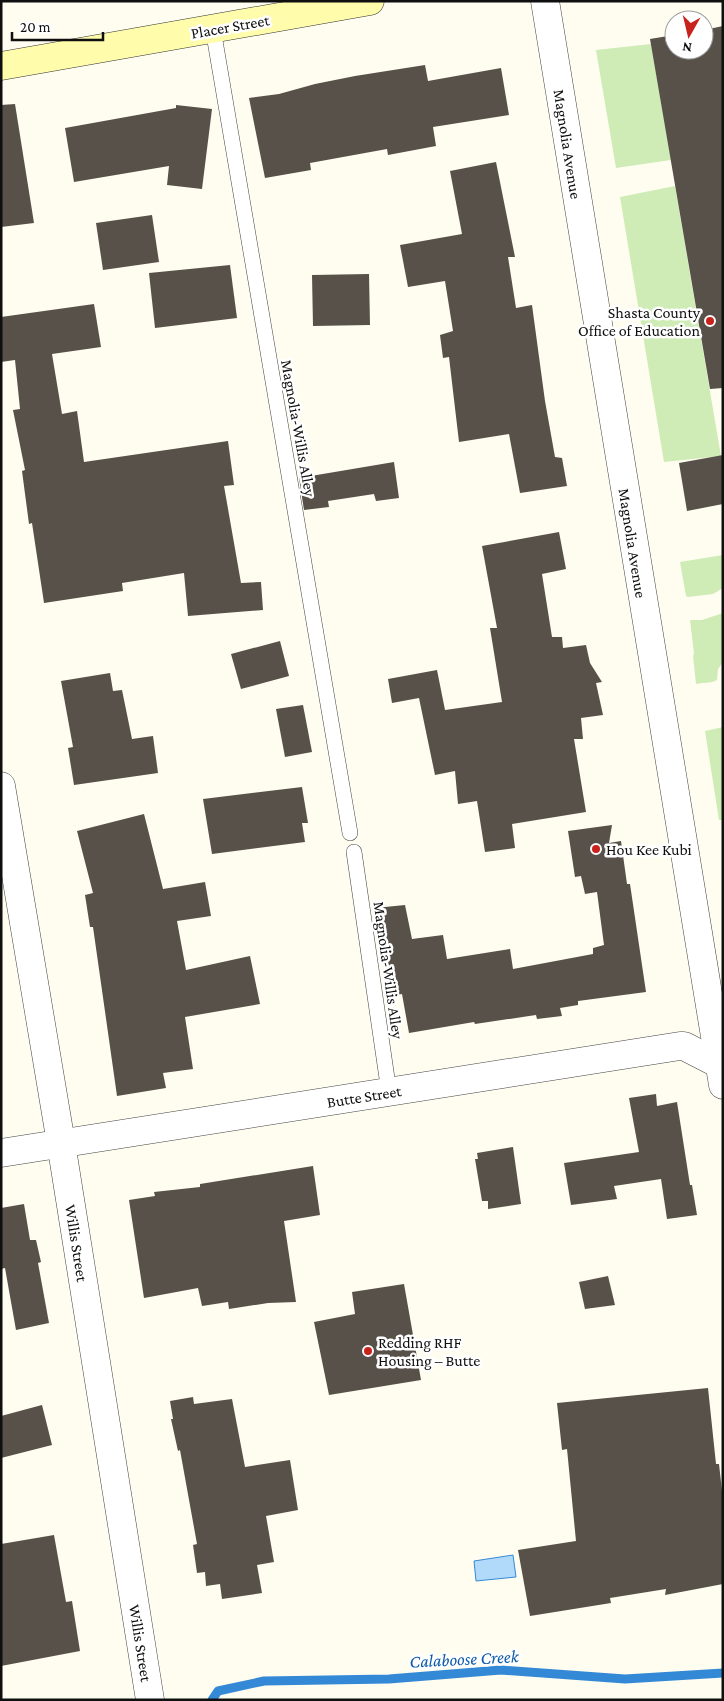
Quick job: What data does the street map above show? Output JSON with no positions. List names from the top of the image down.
{
  "streets": {
    "main road": ["Placer Street"],
    "street": ["Magnolia Avenue", "Butte Street", "Willis Street"],
    "lane": ["Magnolia-Willis Alley"]
  },
  "crossings": [
    ["Placer Street", "Magnolia-Willis Alley"],
    ["Magnolia Avenue", "Butte Street"],
    ["Magnolia-Willis Alley", "Butte Street"],
    ["Butte Street", "Willis Street"]
  ],
  "water": ["Calaboose Creek"],
  "places": ["Shasta County Office of Education", "Hou Kee Kubi", "Redding RHF Housing – Butte"],
  "scale_bar": "20 m",
  "north": "bottom"
}
